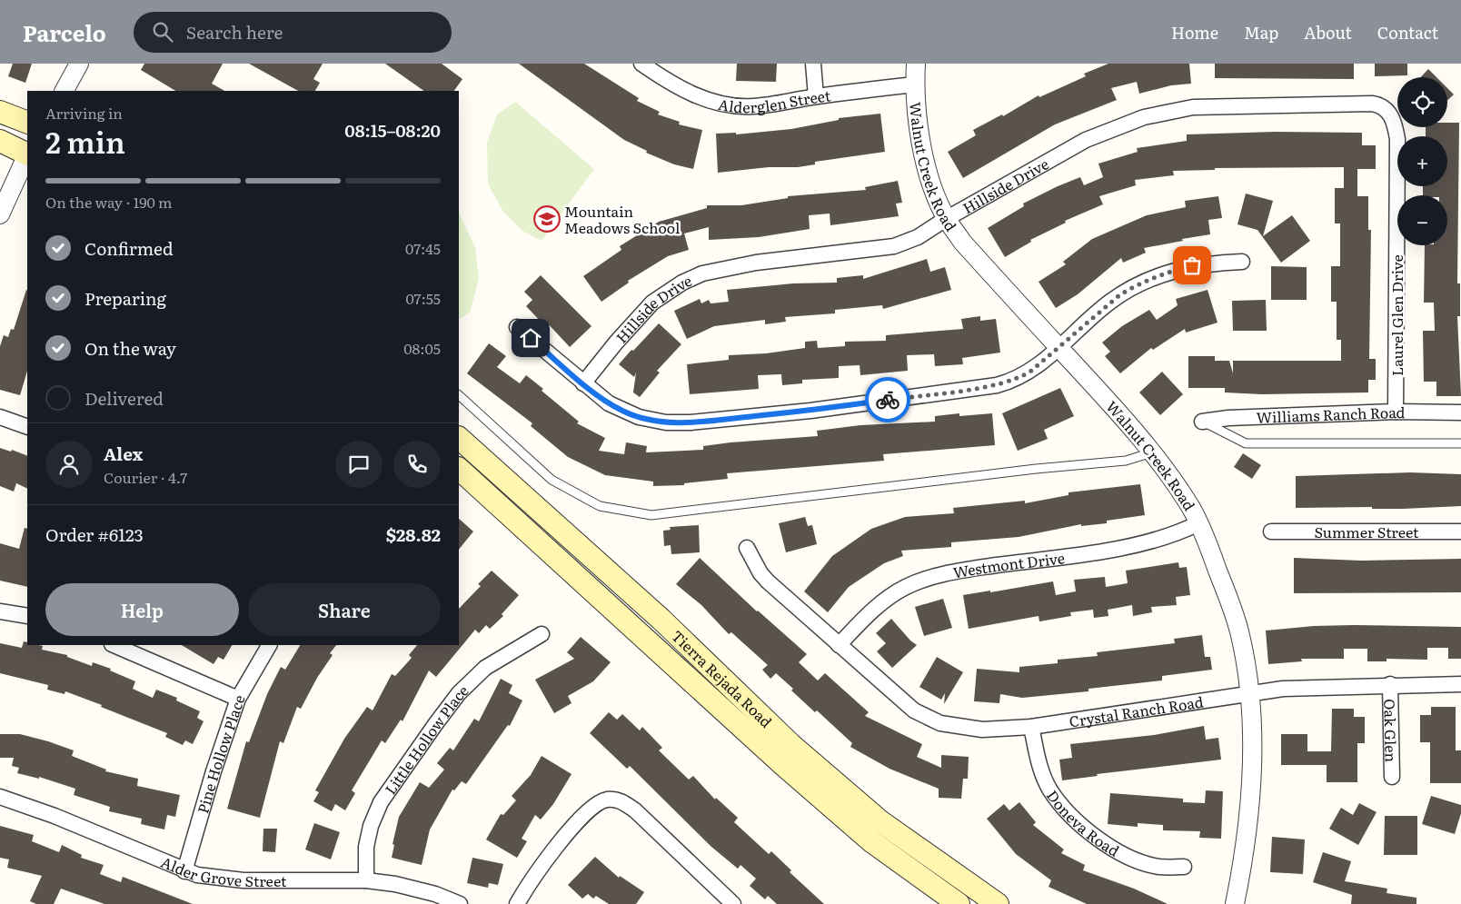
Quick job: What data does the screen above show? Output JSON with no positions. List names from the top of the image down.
{
  "streets": {
    "main road": ["Tierra Rejada Road"],
    "street": [
      "Alderglen Street",
      "Walnut Creek Road",
      "Hillside Drive",
      "Laurel Glen Drive",
      "Williams Ranch Road",
      "Summer Street",
      "Westmont Drive",
      "Crystal Ranch Road",
      "Oak Glen",
      "Little Hollow Place",
      "Pine Hollow Place",
      "Doneva Road",
      "Alder Grove Street"
    ]
  },
  "crossings": [
    ["Alderglen Street", "Walnut Creek Road"],
    ["Walnut Creek Road", "Hillside Drive"],
    ["Walnut Creek Road", "Westmont Drive"],
    ["Walnut Creek Road", "Crystal Ranch Road"],
    ["Hillside Drive", "Laurel Glen Drive"],
    ["Laurel Glen Drive", "Williams Ranch Road"],
    ["Westmont Drive", "Crystal Ranch Road"],
    ["Crystal Ranch Road", "Oak Glen"],
    ["Crystal Ranch Road", "Doneva Road"],
    ["Little Hollow Place", "Alder Grove Street"],
    ["Pine Hollow Place", "Alder Grove Street"]
  ],
  "places": {
    "school or university": ["Mountain Meadows School"]
  },
  "page": {
    "header": "Parcelo",
    "search": "Search here",
    "nav": [
      "Home",
      "Map",
      "About",
      "Contact"
    ],
    "map_buttons": ["+", "−"],
    "heading": ["2 min", "Arriving in", "08:15–08:20"],
    "panel": [
      "Alex",
      "Courier · 4.7",
      "Order #6123",
      "$28.82"
    ],
    "bar": "On the way · 190 m",
    "list": [
      ["Confirmed", "07:45"],
      ["Preparing", "07:55"],
      ["On the way", "08:05"],
      "Delivered"
    ],
    "buttons": ["Help", "Share"]
  }
}
